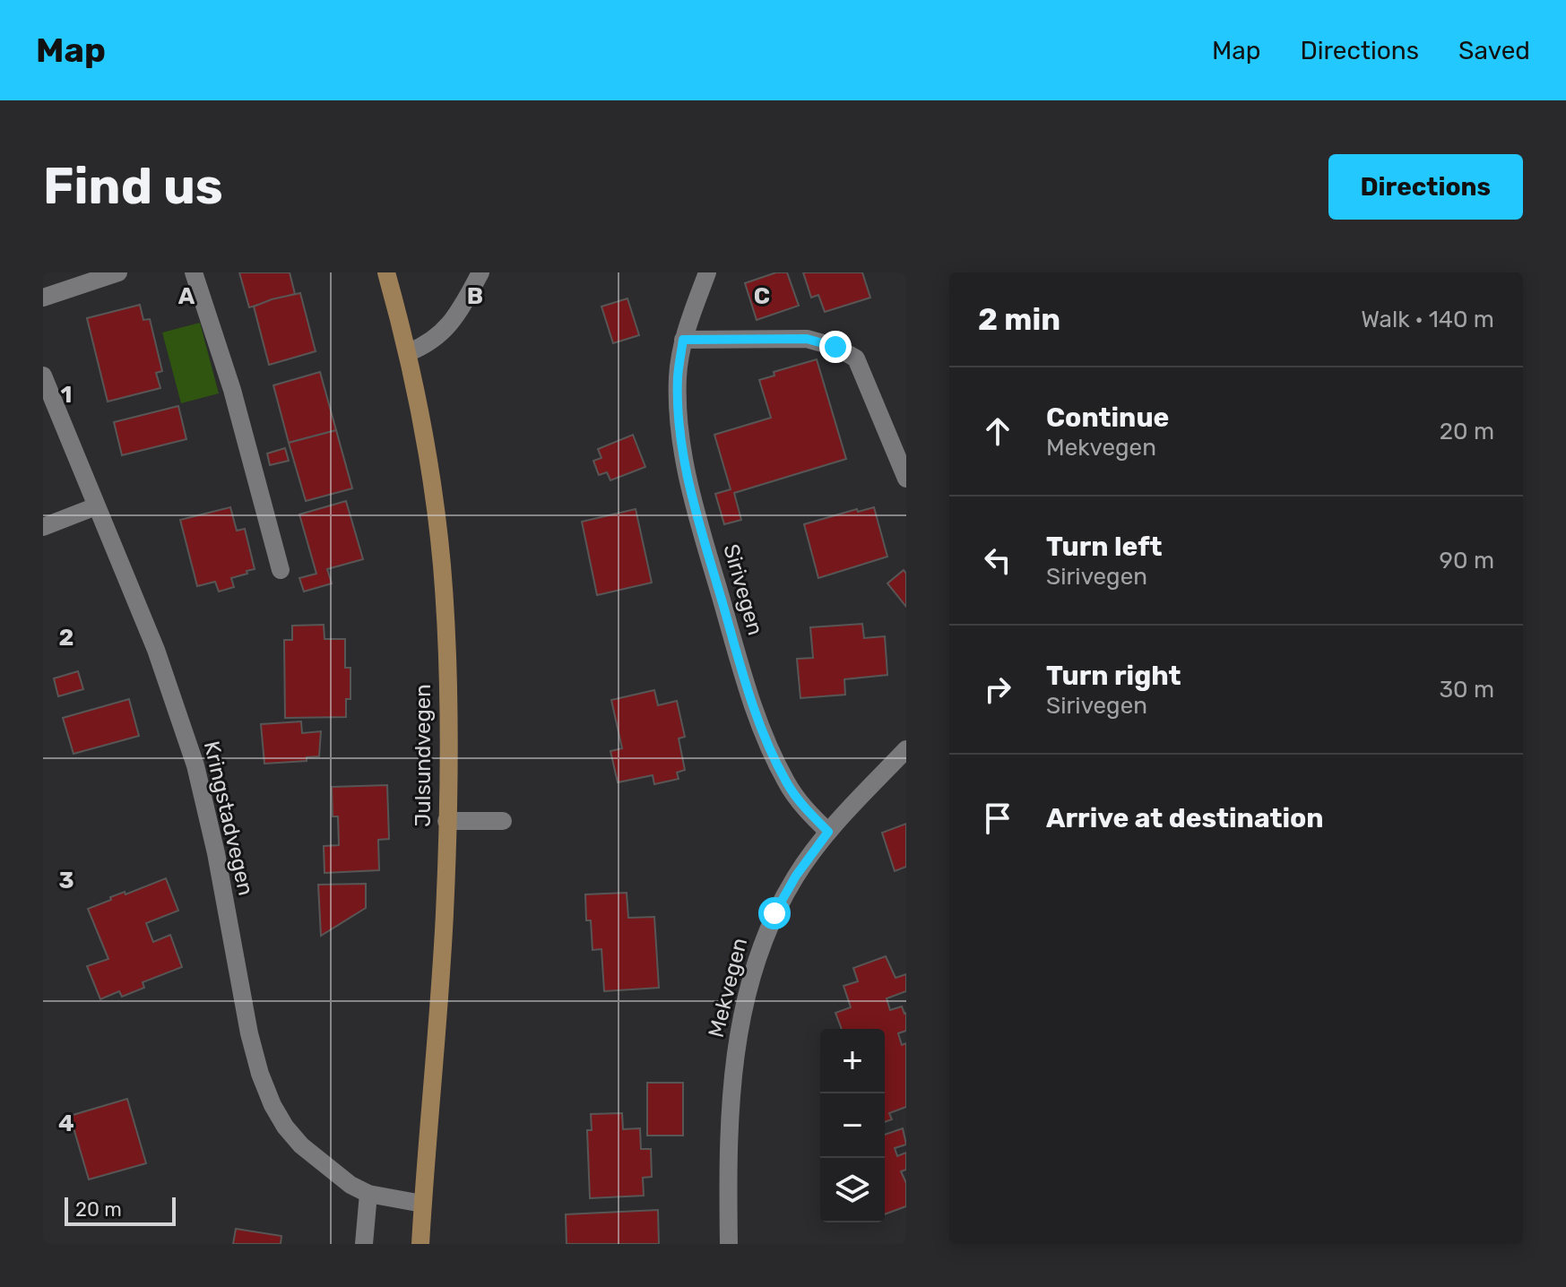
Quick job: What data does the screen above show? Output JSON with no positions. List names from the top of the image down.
{
  "streets": {
    "main road": ["Julsundvegen"],
    "street": ["Sirivegen", "Kringstadvegen", "Mekvegen"]
  },
  "crossings": [
    ["Sirivegen", "Mekvegen"],
    ["Julsundvegen", "Kringstadvegen"]
  ],
  "scale_bar": "20 m",
  "page": {
    "header": "Map",
    "nav": ["Map", "Directions", "Saved"],
    "buttons": "Directions",
    "title": "Find us",
    "heading": ["2 min", "Walk · 140 m"],
    "list": [
      ["Continue", "Mekvegen", "20 m"],
      ["Turn left", "Sirivegen", "90 m"],
      ["Turn right", "Sirivegen", "30 m"],
      "Arrive at destination"
    ],
    "map_buttons": ["+", "−"],
    "scale": "20 m"
  },
  "grid": {
    "columns": ["A", "B", "C"],
    "rows": [
      "1",
      "2",
      "3",
      "4"
    ]
  }
}
